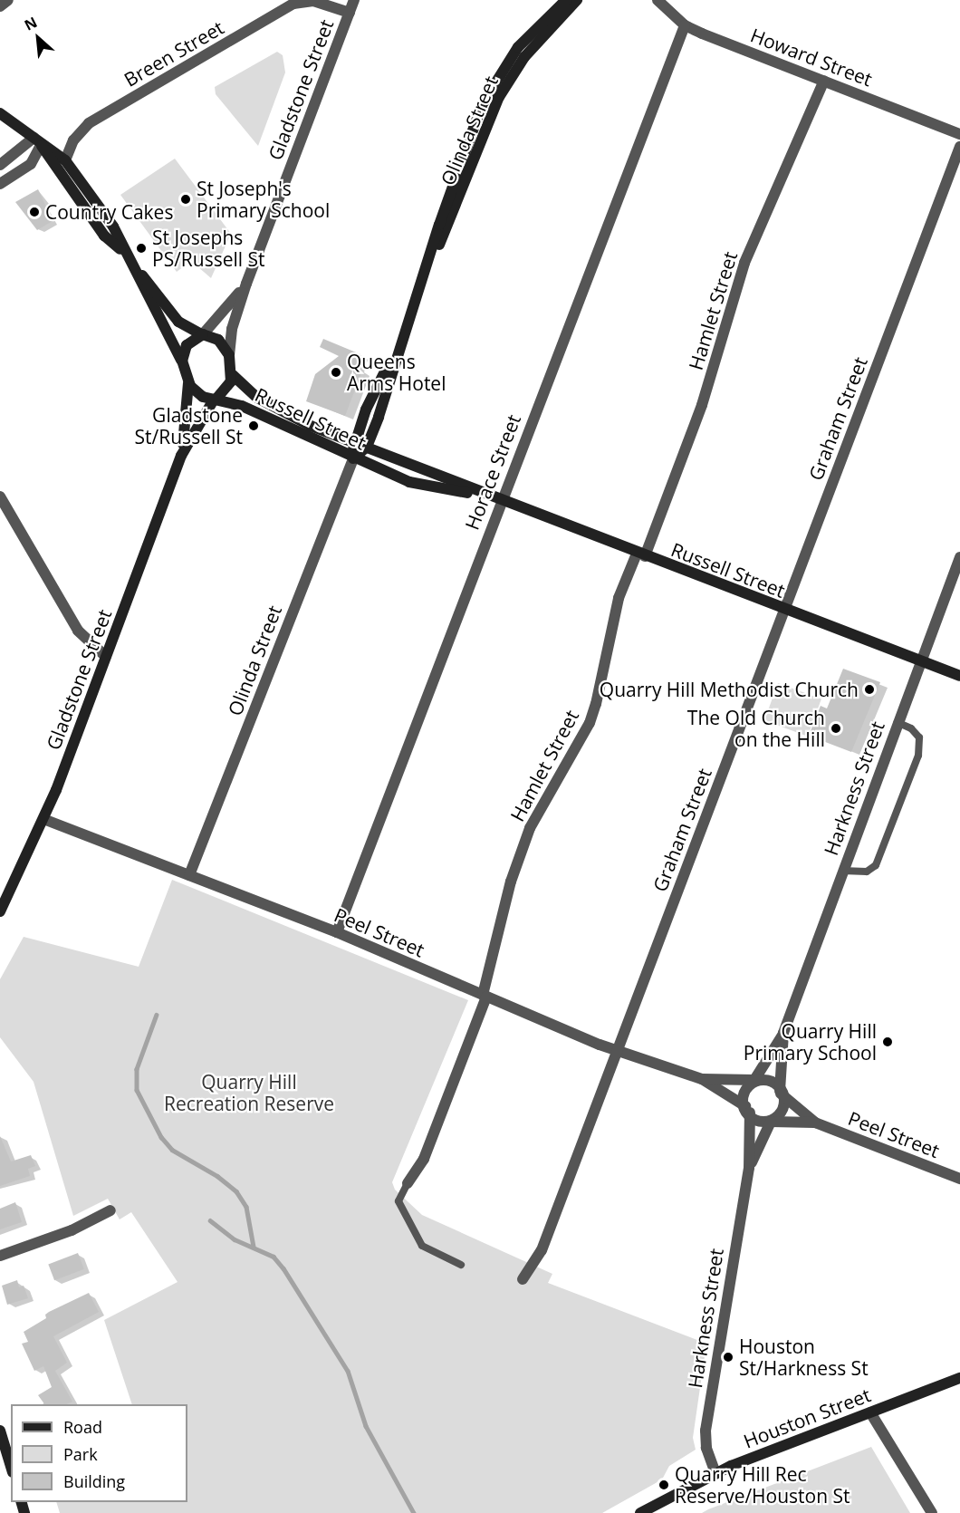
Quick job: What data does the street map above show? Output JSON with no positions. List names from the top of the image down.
{
  "streets": {
    "main road": [
      "Gladstone Street",
      "Olinda Street",
      "Russell Street",
      "Houston Street"
    ],
    "street": [
      "Breen Street",
      "Howard Street",
      "Hamlet Street",
      "Graham Street",
      "Horace Street",
      "Harkness Street",
      "Peel Street"
    ]
  },
  "crossings": [
    ["Breen Street", "Gladstone Street"],
    ["Howard Street", "Hamlet Street"],
    ["Howard Street", "Horace Street"],
    ["Gladstone Street", "Russell Street"],
    ["Gladstone Street", "Peel Street"],
    ["Olinda Street", "Russell Street"],
    ["Olinda Street", "Peel Street"],
    ["Hamlet Street", "Russell Street"],
    ["Hamlet Street", "Peel Street"],
    ["Russell Street", "Graham Street"],
    ["Russell Street", "Horace Street"],
    ["Russell Street", "Harkness Street"],
    ["Graham Street", "Peel Street"],
    ["Horace Street", "Peel Street"],
    ["Harkness Street", "Peel Street"],
    ["Harkness Street", "Houston Street"]
  ],
  "parks": ["Quarry Hill Recreation Reserve"],
  "places": [
    "St Joseph's Primary School",
    "Country Cakes",
    "St Josephs PS/Russell St",
    "Queens Arms Hotel",
    "Gladstone St/Russell St",
    "Quarry Hill Methodist Church",
    "The Old Church on the Hill",
    "Quarry Hill Primary School",
    "Houston St/Harkness St",
    "Quarry Hill Rec Reserve/Houston St"
  ],
  "legend": ["Road", "Park", "Building"],
  "north": "top left"
}
